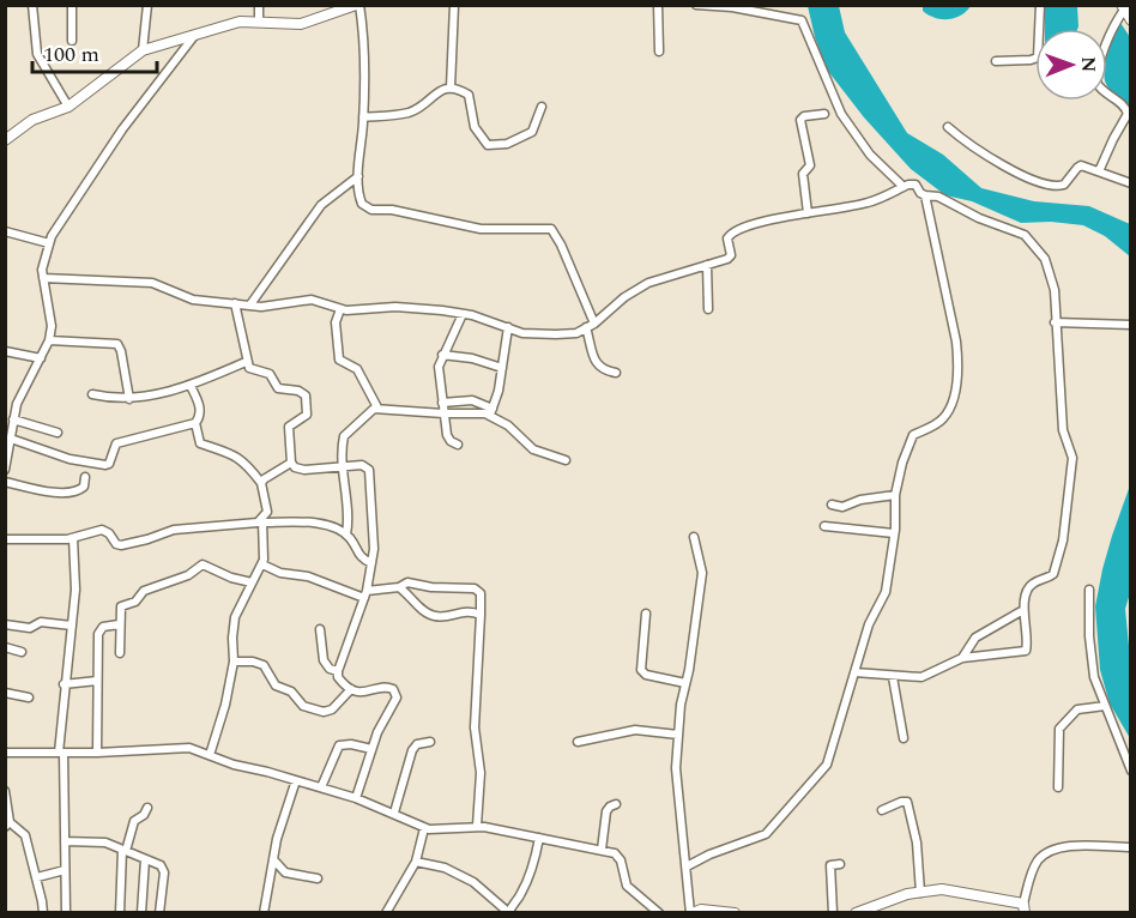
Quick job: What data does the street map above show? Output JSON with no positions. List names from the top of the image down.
{
  "scale_bar": "100 m",
  "north": "right"
}
